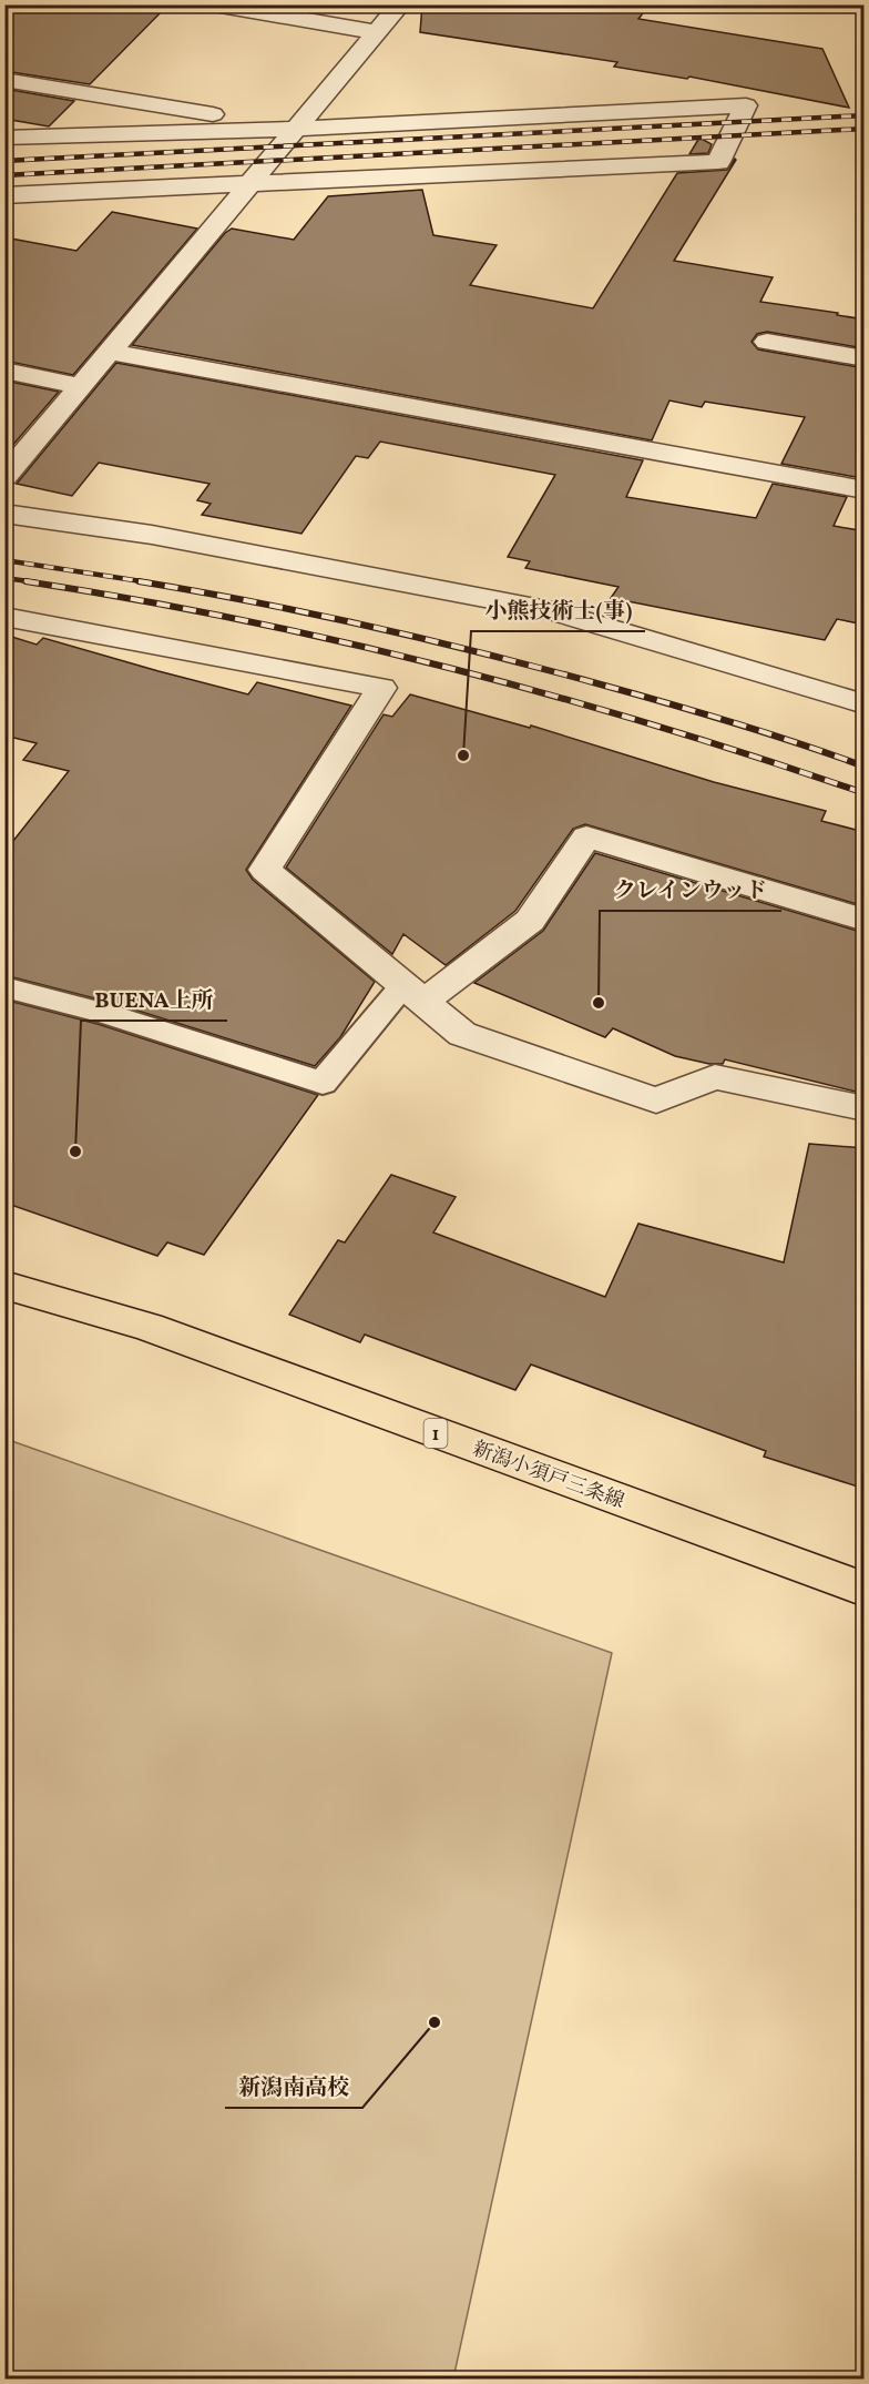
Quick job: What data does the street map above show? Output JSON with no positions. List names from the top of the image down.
{
  "streets": {
    "main road": ["1", "新潟小須戸三条線"]
  },
  "places": [
    "小熊技術士(事)",
    "クレインウッド",
    "BUENA上所",
    "新潟南高校"
  ]
}
